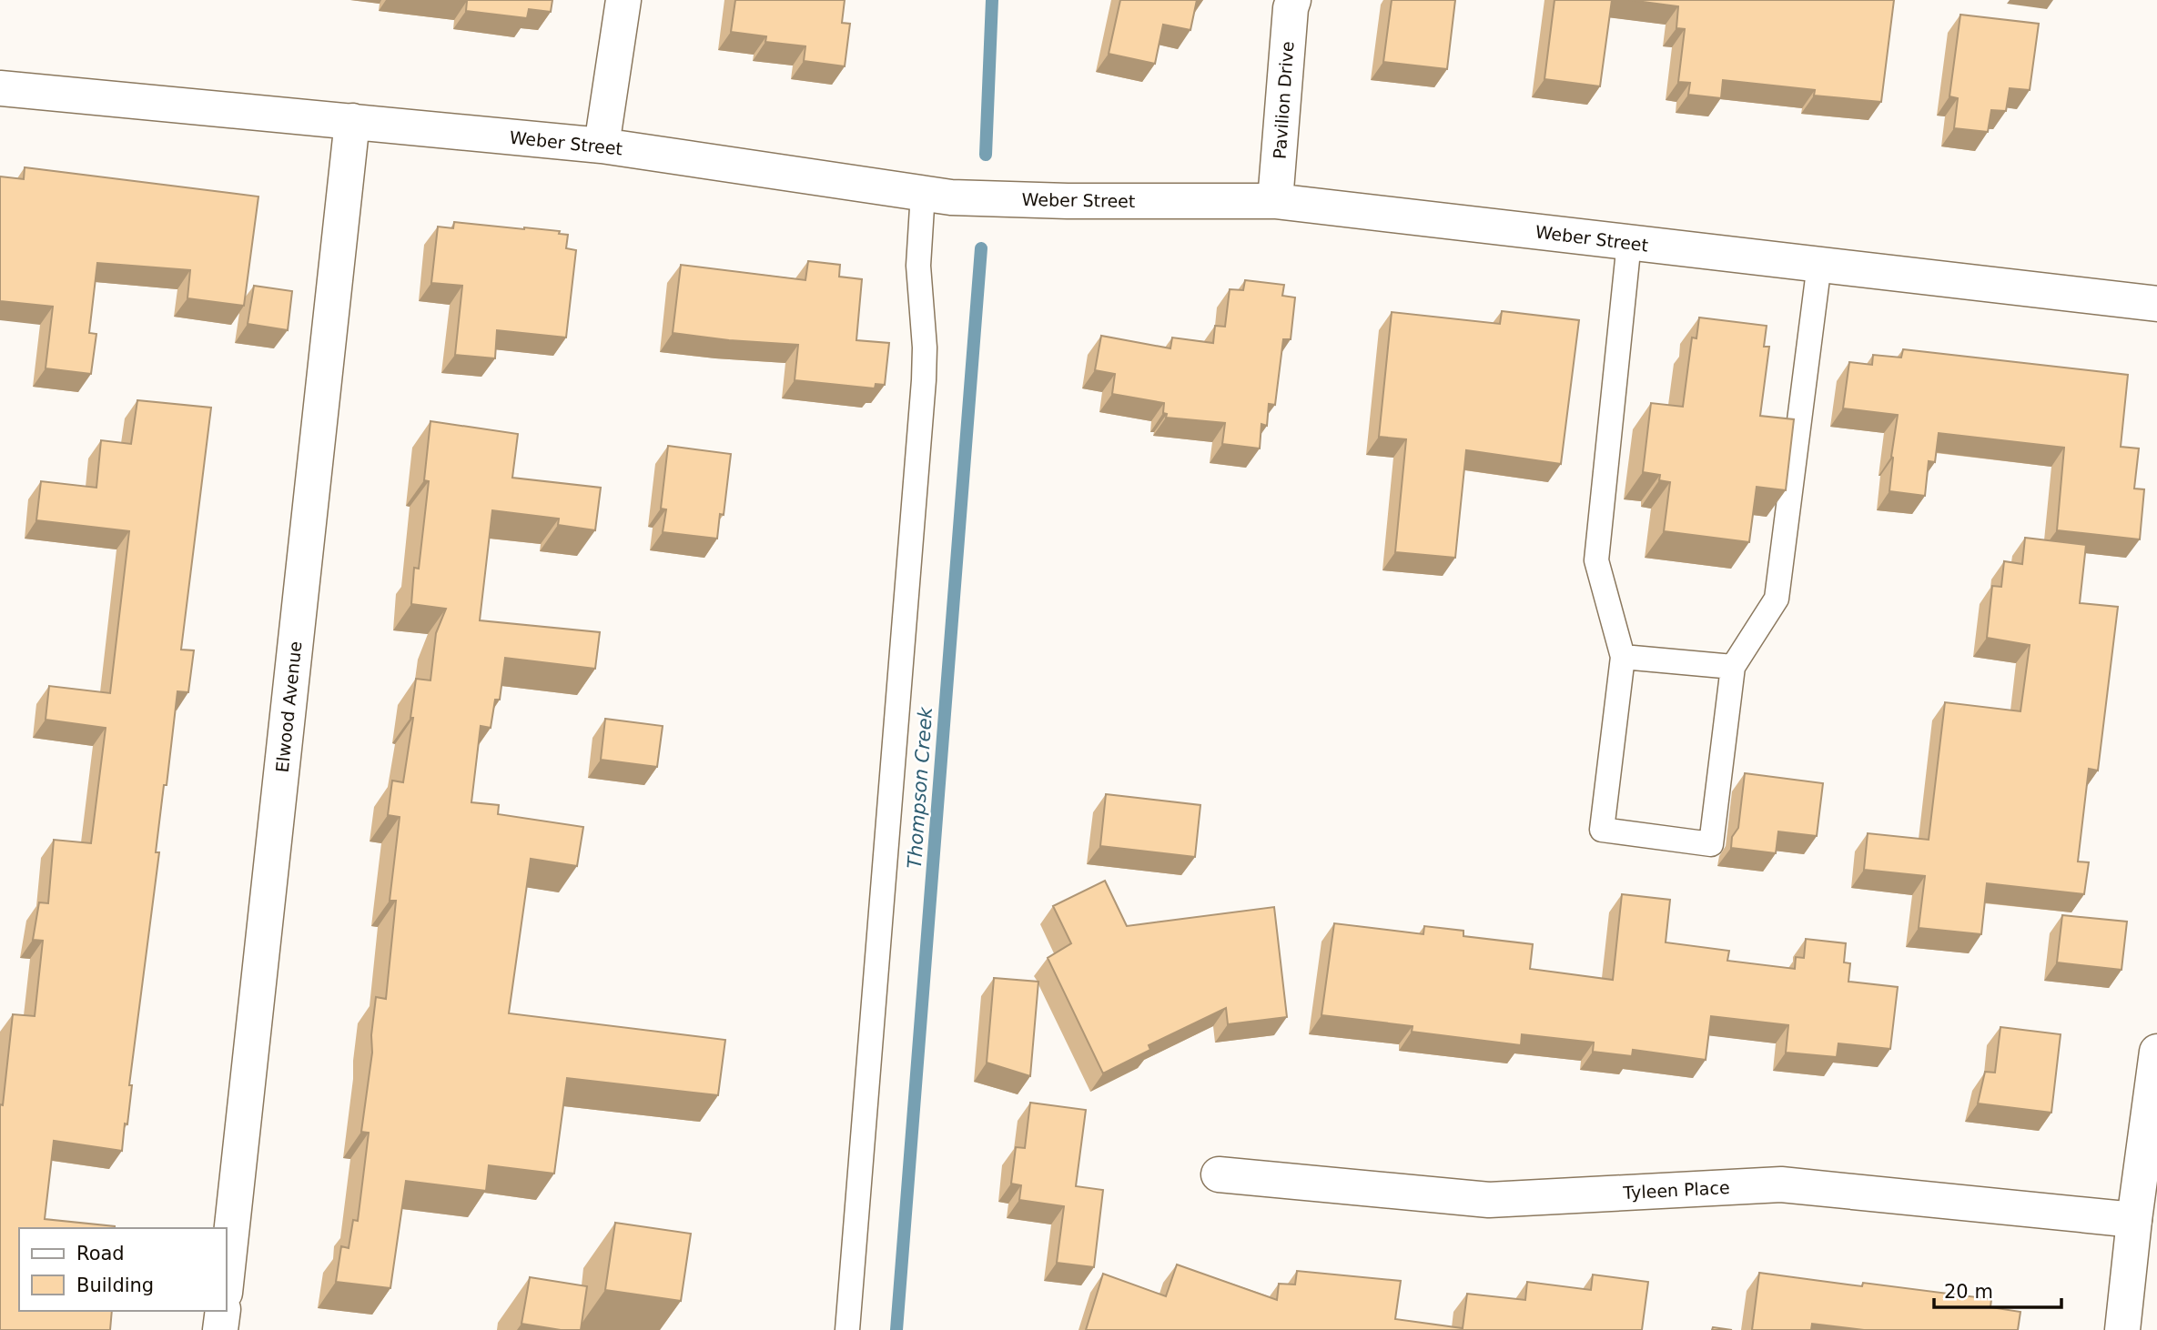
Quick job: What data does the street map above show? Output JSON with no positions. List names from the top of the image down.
{
  "streets": {
    "street": [
      "Pavilion Drive",
      "Weber Street",
      "Elwood Avenue",
      "Tyleen Place"
    ]
  },
  "crossings": [
    ["Pavilion Drive", "Weber Street"],
    ["Weber Street", "Elwood Avenue"]
  ],
  "water": ["Thompson Creek"],
  "legend": ["Road", "Building"],
  "scale_bar": "20 m"
}
